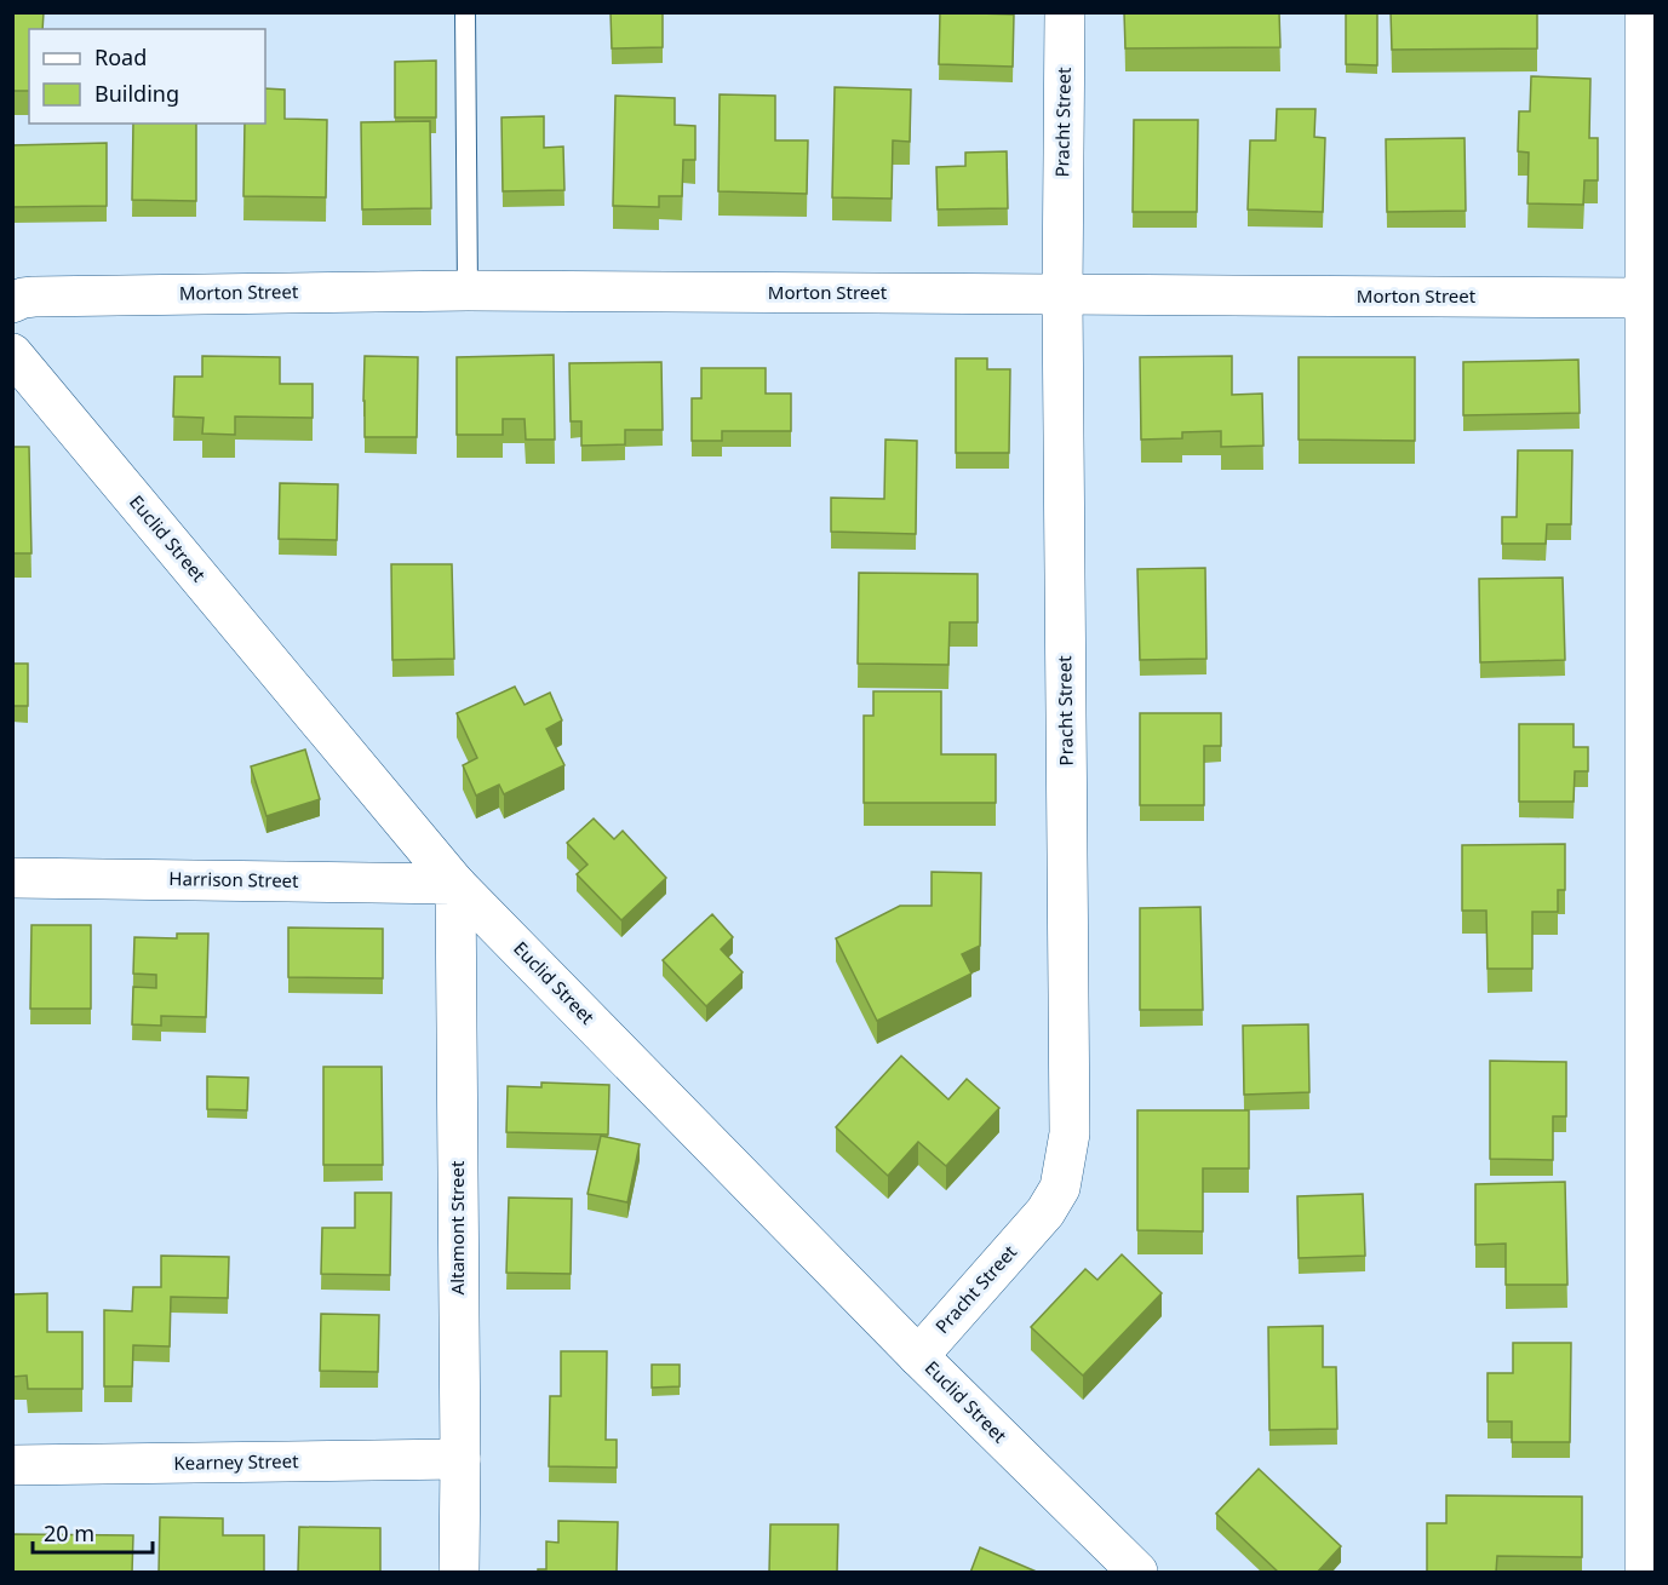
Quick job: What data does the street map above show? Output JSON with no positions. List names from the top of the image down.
{
  "streets": {
    "street": [
      "Pracht Street",
      "Morton Street",
      "Euclid Street",
      "Harrison Street",
      "Altamont Street",
      "Kearney Street"
    ]
  },
  "crossings": [
    ["Pracht Street", "Morton Street"],
    ["Pracht Street", "Euclid Street"],
    ["Euclid Street", "Harrison Street"],
    ["Euclid Street", "Altamont Street"],
    ["Harrison Street", "Altamont Street"],
    ["Altamont Street", "Kearney Street"]
  ],
  "legend": ["Road", "Building"],
  "scale_bar": "20 m"
}
